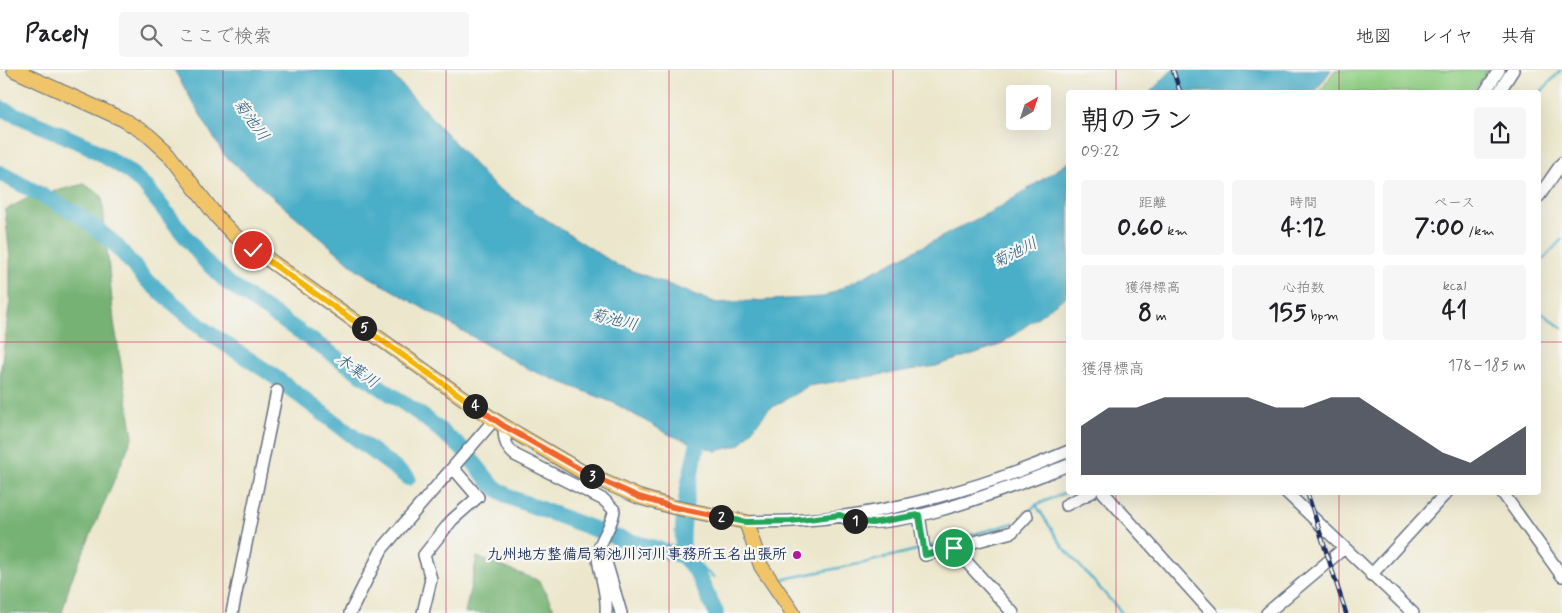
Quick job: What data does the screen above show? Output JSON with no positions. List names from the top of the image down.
{
  "water": ["菊池川", "木葉川"],
  "places": ["九州地方整備局菊池川河川事務所玉名出張所"],
  "north": "top right",
  "page": {
    "header": "Pacely",
    "search": "ここで検索",
    "nav": ["地図", "レイヤ", "共有"],
    "heading": ["朝のラン", "09:22"],
    "stats": [
      ["距離", "0.60 km"],
      ["時間", "4:12"],
      ["ペース", "7:00 /km"],
      ["獲得標高", "8 m"],
      ["心拍数", "155 bpm"],
      ["kcal", "41"]
    ],
    "pins": [
      "5",
      "4",
      "3",
      "2",
      "1"
    ],
    "chart": ["獲得標高", "178–185 m"]
  }
}
